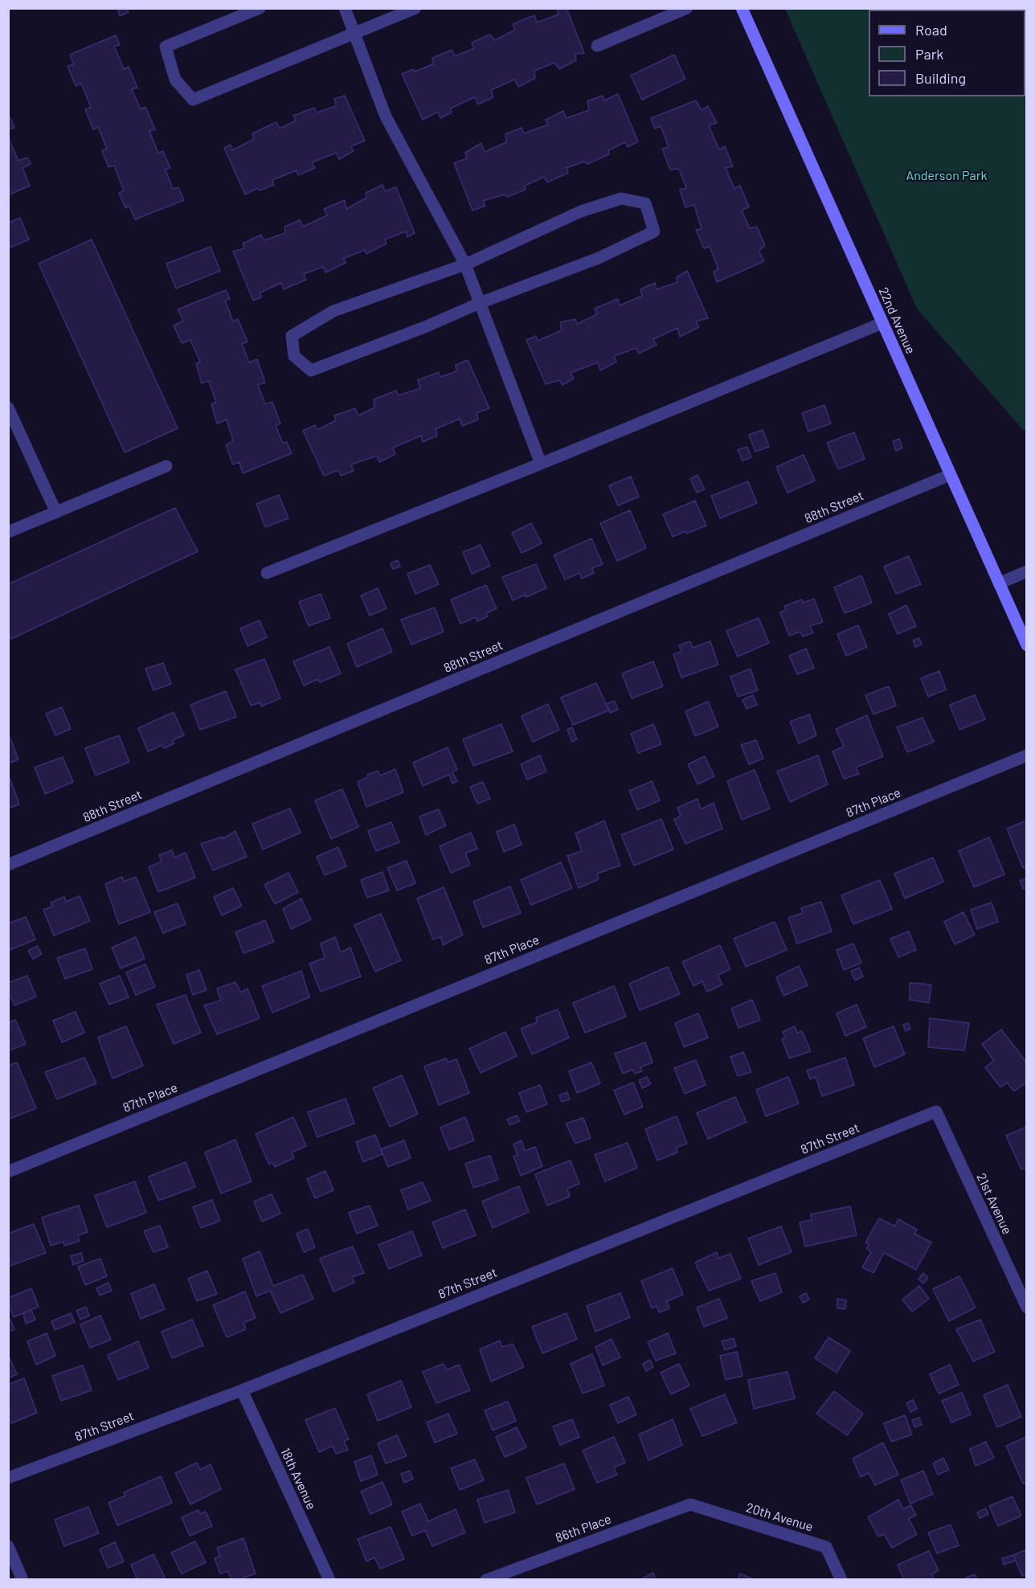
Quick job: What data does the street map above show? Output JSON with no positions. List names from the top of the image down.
{
  "streets": {
    "street": [
      "22nd Avenue",
      "88th Street",
      "87th Place",
      "87th Street",
      "21st Avenue",
      "18th Avenue",
      "20th Avenue",
      "86th Place"
    ]
  },
  "crossings": [
    ["22nd Avenue", "88th Street"],
    ["87th Street", "21st Avenue"],
    ["87th Street", "18th Avenue"],
    ["20th Avenue", "86th Place"]
  ],
  "parks": ["Anderson Park"],
  "legend": ["Road", "Park", "Building"]
}
